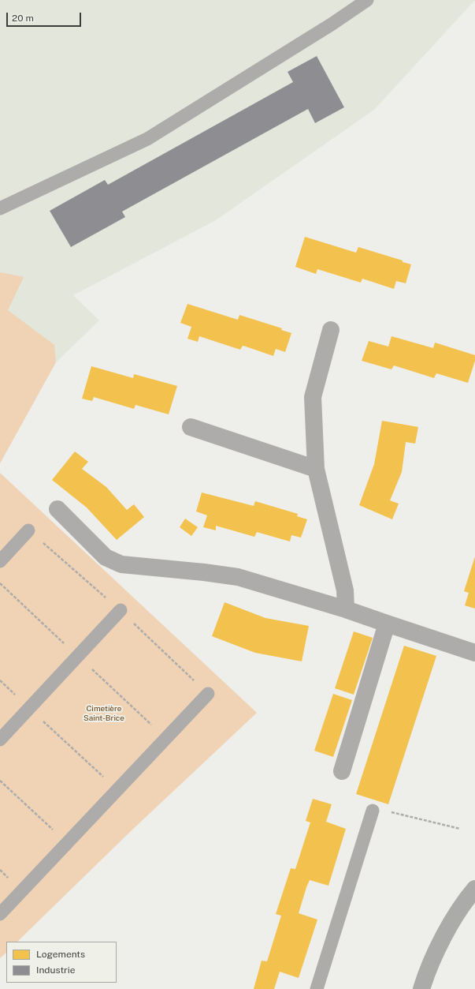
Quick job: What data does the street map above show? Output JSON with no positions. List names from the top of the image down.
{
  "parks": ["Cimetière Saint-Brice"],
  "legend": ["Logements", "Industrie"],
  "scale_bar": "20 m"
}
